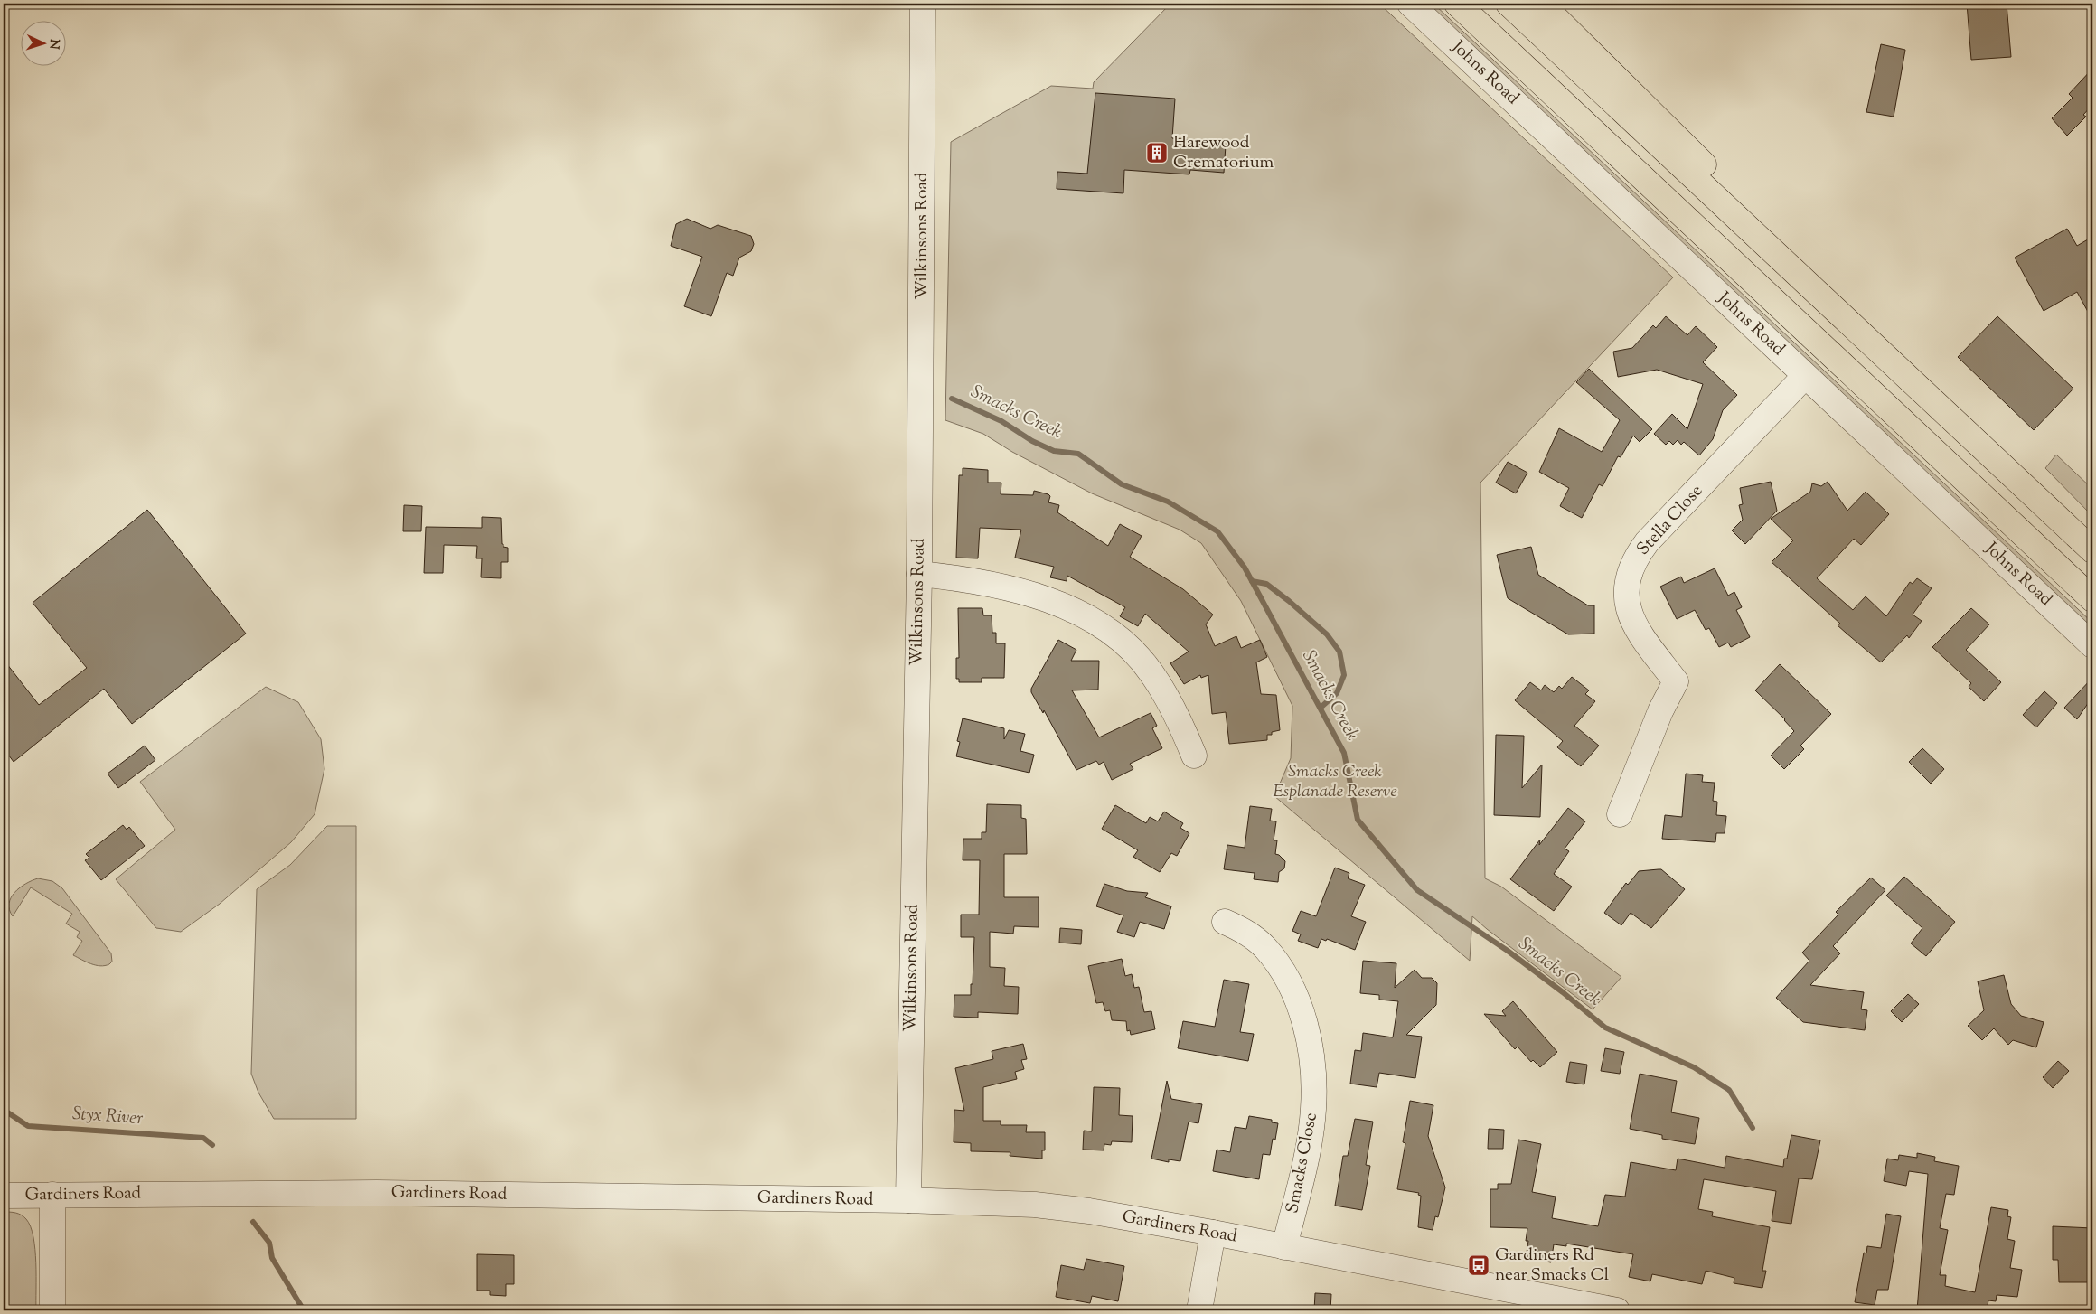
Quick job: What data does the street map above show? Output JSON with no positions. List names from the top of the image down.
{
  "streets": {
    "highway": ["Johns Road"],
    "street": [
      "Wilkinsons Road",
      "Stella Close",
      "Smacks Close",
      "Gardiners Road"
    ]
  },
  "crossings": [
    ["Johns Road", "Stella Close"],
    ["Wilkinsons Road", "Gardiners Road"],
    ["Smacks Close", "Gardiners Road"]
  ],
  "water": ["Smacks Creek", "Styx River"],
  "parks": ["Smacks Creek Esplanade Reserve"],
  "places": {
    "building": ["Harewood Crematorium"],
    "bus stop": ["Gardiners Rd near Smacks Cl"]
  },
  "north": "right"
}
